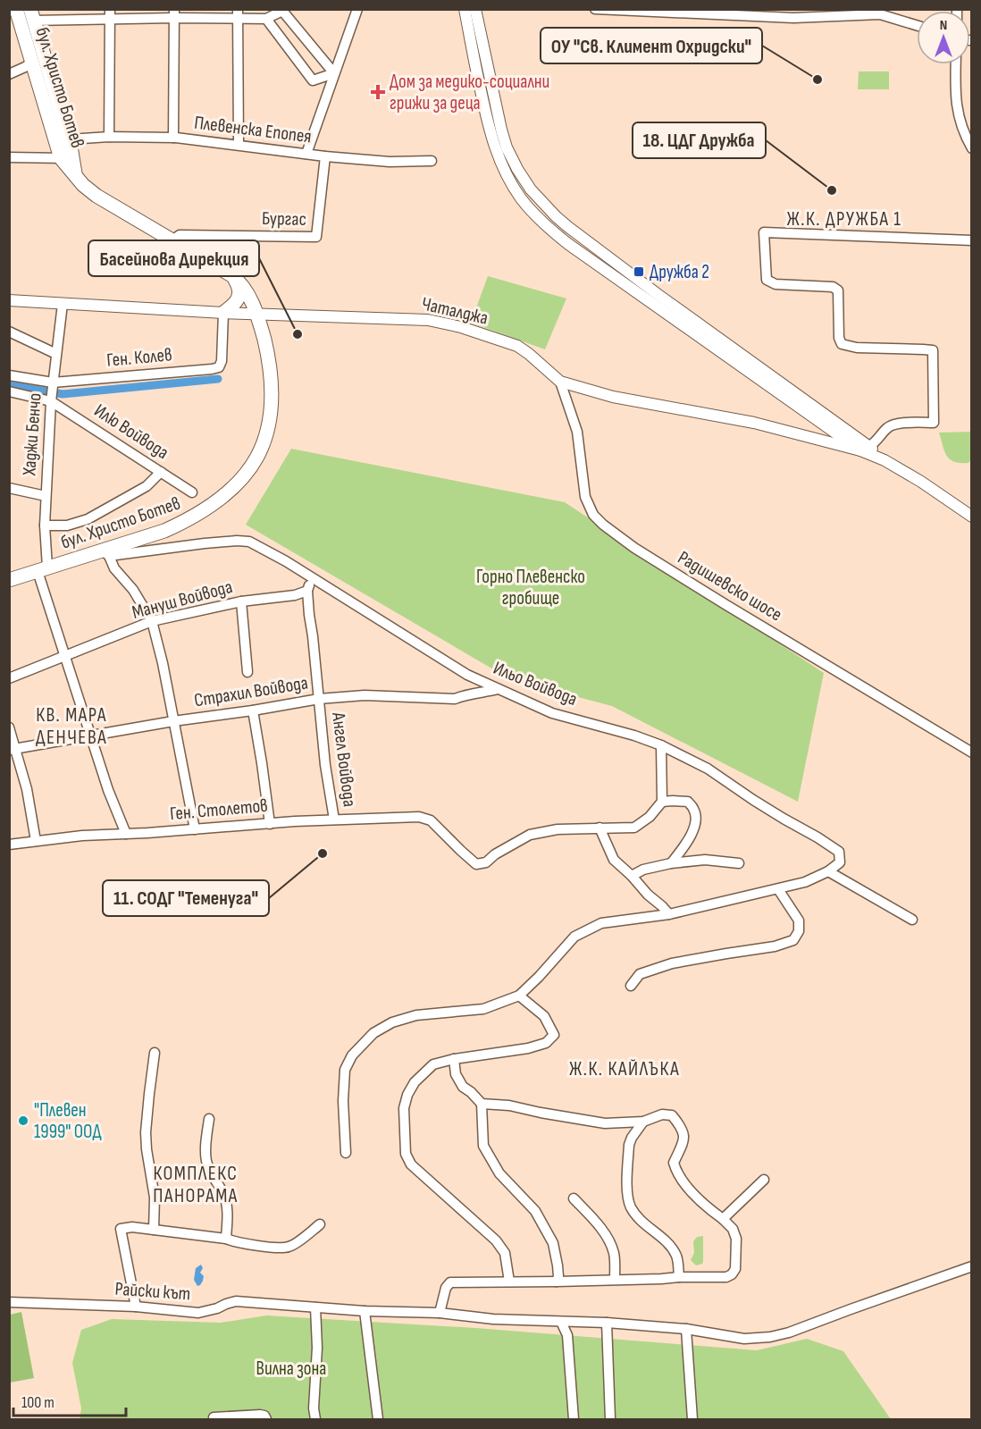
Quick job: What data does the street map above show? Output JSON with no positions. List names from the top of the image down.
{
  "streets": {
    "main road": ["бул. Христо Ботев"],
    "street": [
      "Плевенска Епопея",
      "Бургас",
      "Чаталджа",
      "Ген. Колев",
      "Илю Войвода",
      "Хаджи Бенчо",
      "Радишевско шосе",
      "Мануш Войвода",
      "Ильо Войвода",
      "Страхил Войвода",
      "Ангел Войвода",
      "Ген. Столетов",
      "Райски кът"
    ]
  },
  "crossings": [
    ["бул. Христо Ботев", "Плевенска Епопея"],
    ["бул. Христо Ботев", "Бургас"],
    ["бул. Христо Ботев", "Чаталджа"],
    ["бул. Христо Ботев", "Хаджи Бенчо"],
    ["бул. Христо Ботев", "Ильо Войвода"],
    ["Плевенска Епопея", "Бургас"],
    ["Чаталджа", "Ген. Колев"],
    ["Чаталджа", "Хаджи Бенчо"],
    ["Чаталджа", "Радишевско шосе"],
    ["Ген. Колев", "Илю Войвода"],
    ["Ген. Колев", "Хаджи Бенчо"],
    ["Илю Войвода", "Хаджи Бенчо"],
    ["Хаджи Бенчо", "Мануш Войвода"],
    ["Хаджи Бенчо", "Страхил Войвода"],
    ["Хаджи Бенчо", "Ген. Столетов"],
    ["Мануш Войвода", "Ангел Войвода"],
    ["Ильо Войвода", "Страхил Войвода"],
    ["Ильо Войвода", "Ангел Войвода"],
    ["Страхил Войвода", "Ангел Войвода"],
    ["Ангел Войвода", "Ген. Столетов"]
  ],
  "districts": [
    "Ж.К. ДРУЖБА 1",
    "КВ. МАРА ДЕНЧЕВА",
    "Ж.К. КАЙЛЪКА",
    "КОМПЛЕКС ПАНОРАМА"
  ],
  "parks": ["Горно Плевенско гробище", "Вилна зона"],
  "places": {
    "other": [
      "ОУ \"Св. Климент Охридски\"",
      "18. ЦДГ Дружба",
      "Басейнова Дирекция",
      "11. СОДГ \"Теменуга\"",
      "\"Плевен 1999\" ООД"
    ],
    "health": ["Дом за медико-социални грижи за деца"],
    "transit": ["Дружба 2"]
  },
  "scale_bar": "100 m",
  "north": "top"
}
